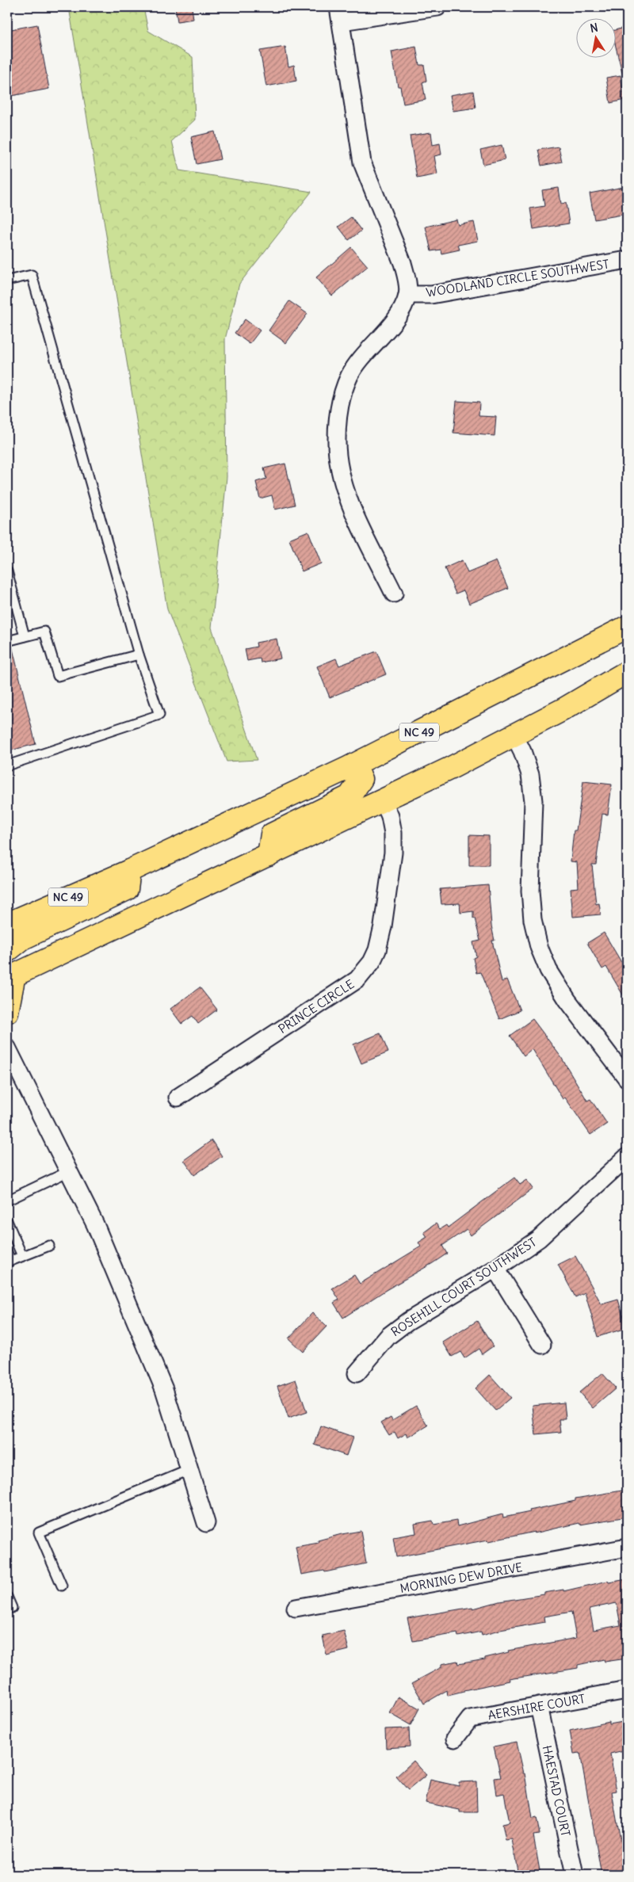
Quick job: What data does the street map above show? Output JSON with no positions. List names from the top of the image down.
{
  "streets": {
    "highway": ["NC 49"],
    "street": [
      "WOODLAND CIRCLE SOUTHWEST",
      "PRINCE CIRCLE",
      "ROSEHILL COURT SOUTHWEST",
      "MORNING DEW DRIVE",
      "AERSHIRE COURT",
      "HAESTAD COURT"
    ]
  },
  "crossings": [
    ["AERSHIRE COURT", "HAESTAD COURT"]
  ],
  "north": "top"
}
